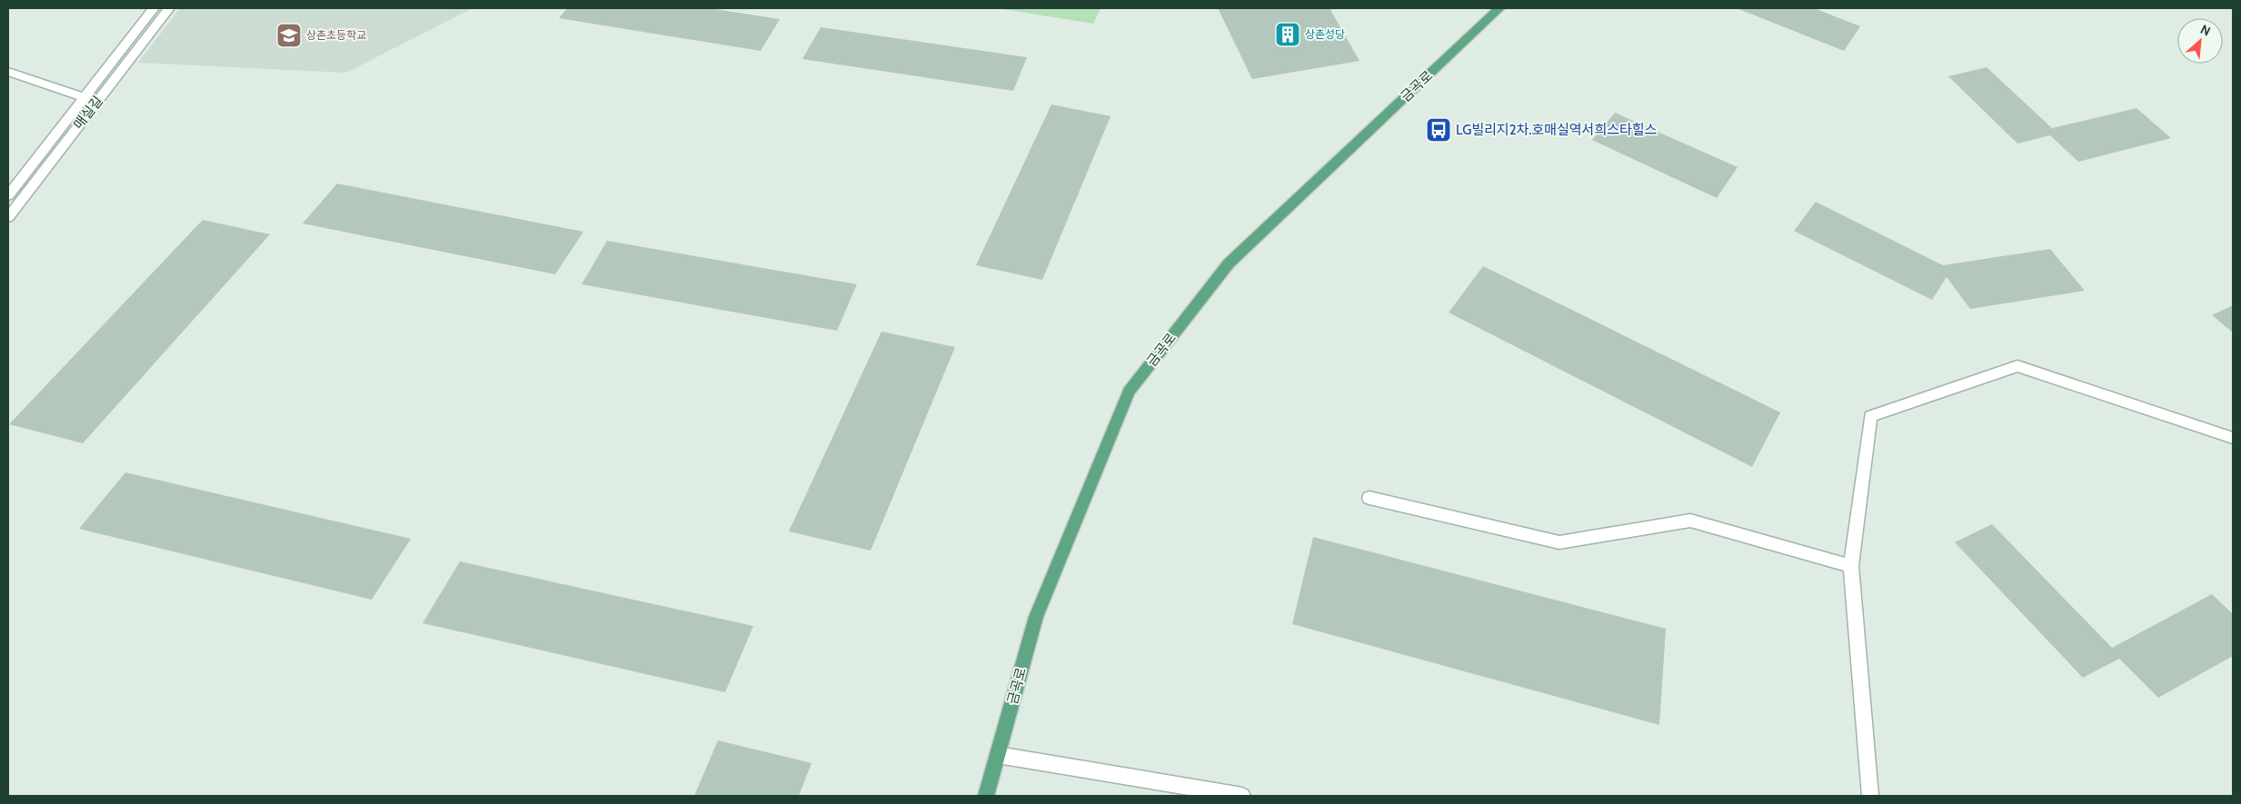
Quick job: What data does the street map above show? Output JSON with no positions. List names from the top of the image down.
{
  "streets": {
    "main road": ["금곡로"],
    "street": ["매실길"]
  },
  "places": {
    "building": ["상촌성당"],
    "school or university": ["상촌초등학교"],
    "bus stop": ["LG빌리지2차.호매실역서희스타힐스"]
  },
  "north": "top right"
}
